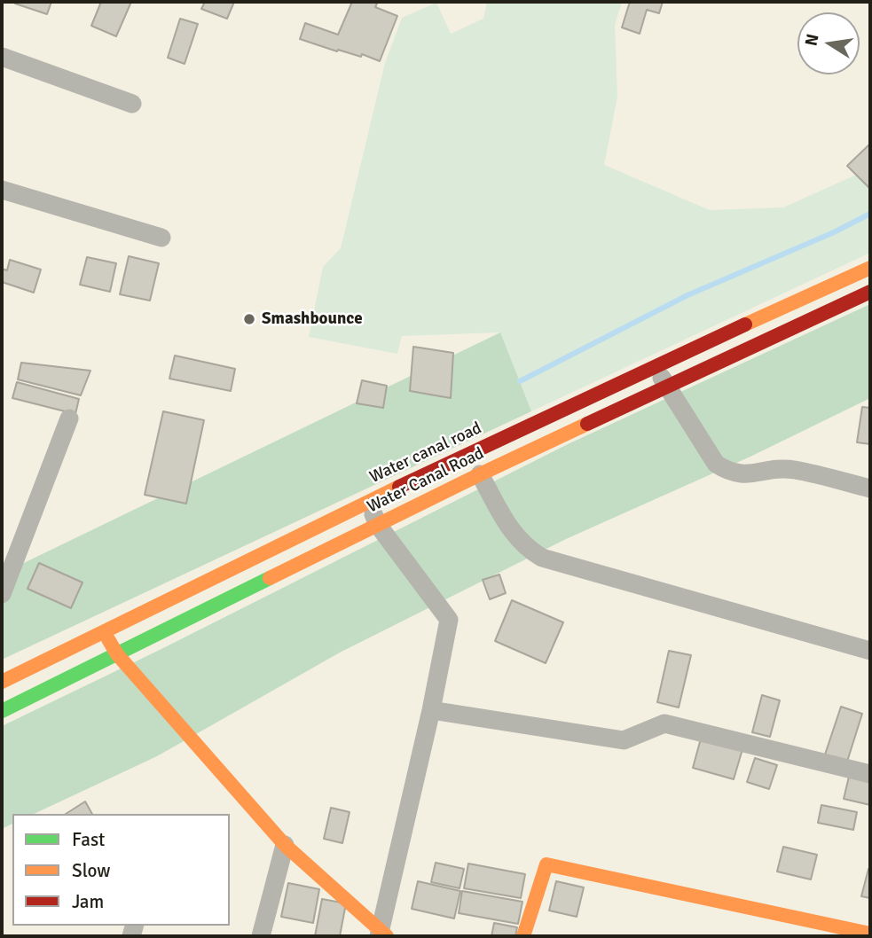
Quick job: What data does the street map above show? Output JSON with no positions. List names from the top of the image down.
{
  "streets": {
    "main road": ["Water canal road", "Water Canal Road"]
  },
  "places": ["Smashbounce"],
  "legend": ["Fast", "Slow", "Jam"],
  "north": "left"
}
